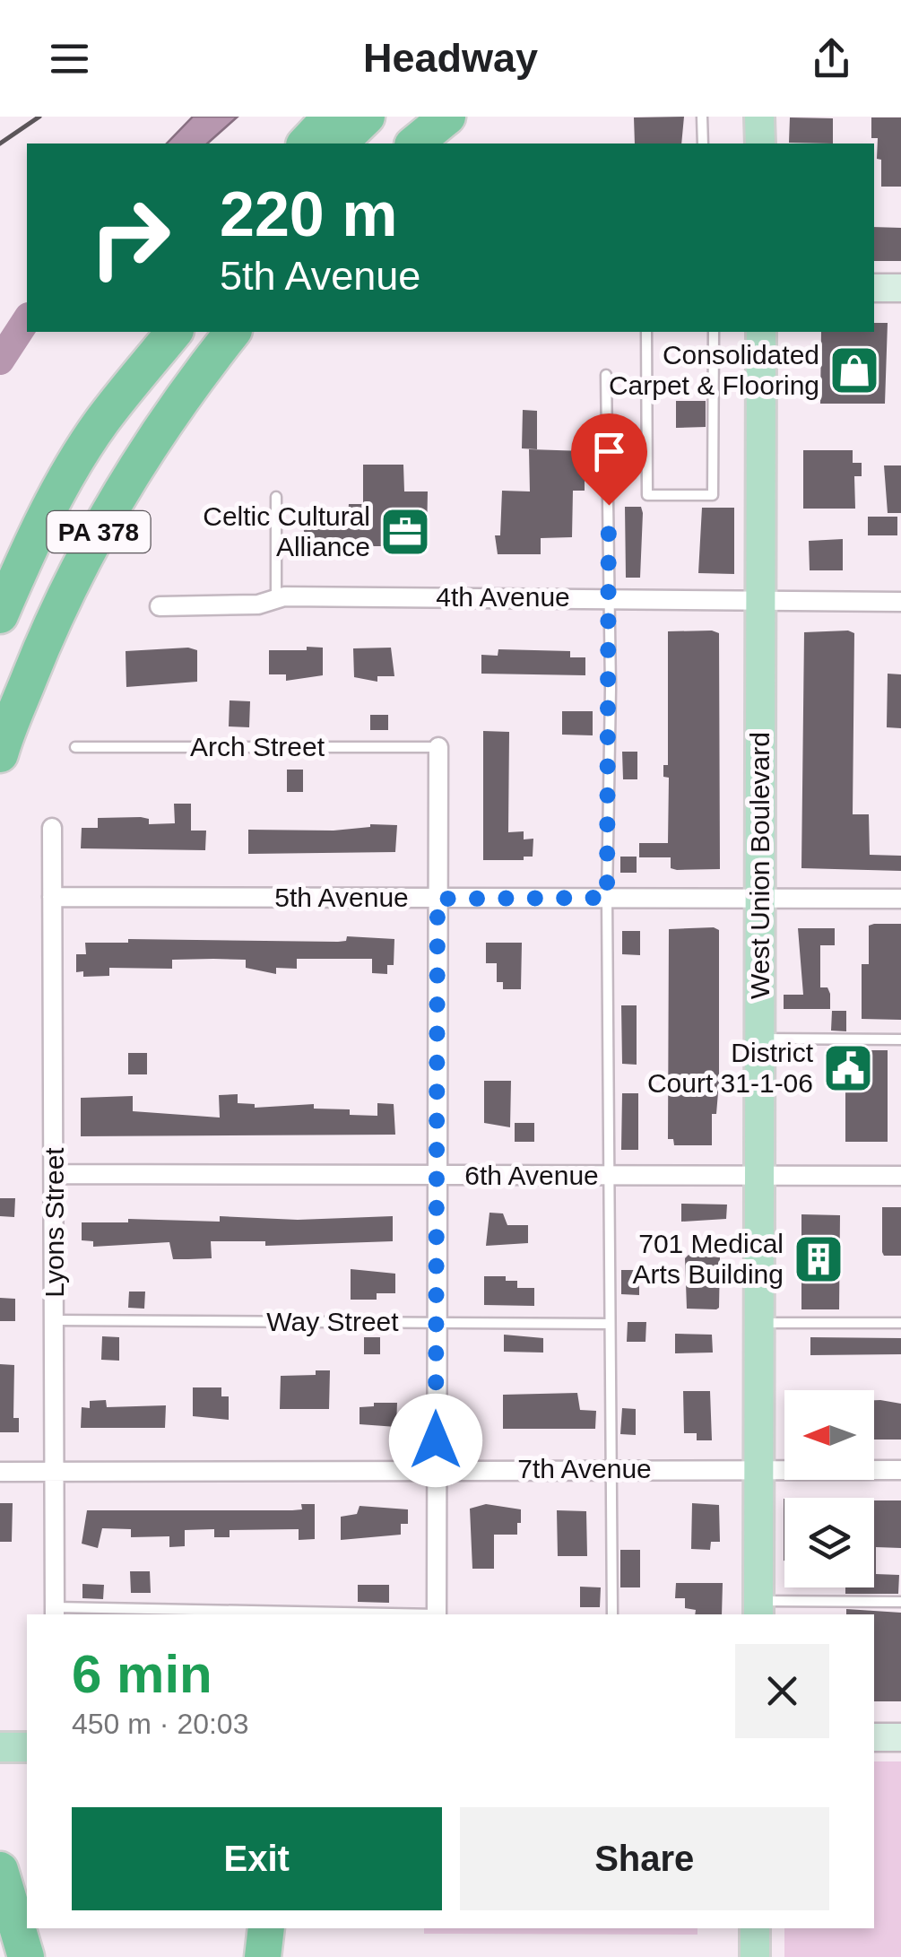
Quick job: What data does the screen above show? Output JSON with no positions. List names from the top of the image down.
{
  "streets": {
    "highway": ["PA 378"],
    "main road": ["West Union Boulevard"],
    "street": [
      "4th Avenue",
      "5th Avenue",
      "6th Avenue",
      "Lyons Street",
      "7th Avenue"
    ],
    "lane": ["Arch Street", "Way Street"]
  },
  "crossings": [
    ["4th Avenue", "West Union Boulevard"],
    ["West Union Boulevard", "5th Avenue"],
    ["West Union Boulevard", "6th Avenue"],
    ["West Union Boulevard", "7th Avenue"],
    ["5th Avenue", "Lyons Street"],
    ["6th Avenue", "Lyons Street"],
    ["Lyons Street", "Way Street"],
    ["Lyons Street", "7th Avenue"]
  ],
  "places": {
    "shop": ["Consolidated Carpet & Flooring"],
    "office": ["Celtic Cultural Alliance"],
    "public building": ["District Court 31-1-06"],
    "building": ["701 Medical Arts Building"]
  },
  "north": "left",
  "page": {
    "header": "Headway",
    "turn": ["220 m", "5th Avenue"],
    "heading": ["6 min", "450 m · 20:03"],
    "buttons": ["Exit", "Share"]
  }
}
